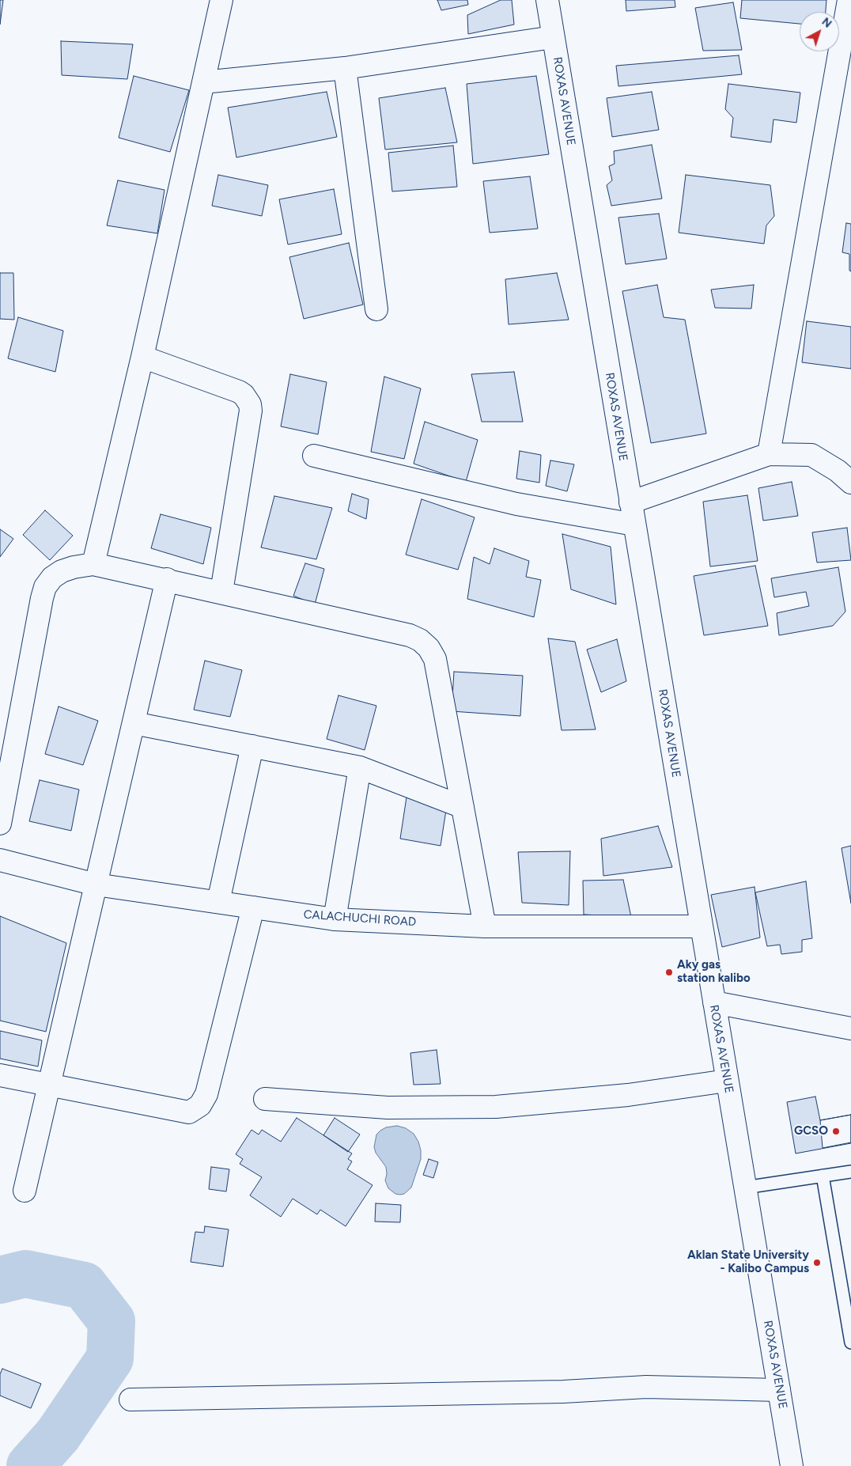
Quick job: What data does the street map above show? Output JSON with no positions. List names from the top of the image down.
{
  "streets": {
    "street": ["ROXAS AVENUE", "CALACHUCHI ROAD"]
  },
  "crossings": [
    ["ROXAS AVENUE", "CALACHUCHI ROAD"]
  ],
  "places": ["Aky gas station kalibo", "GCSO", "Aklan State University - Kalibo Campus"],
  "north": "top right"
}
